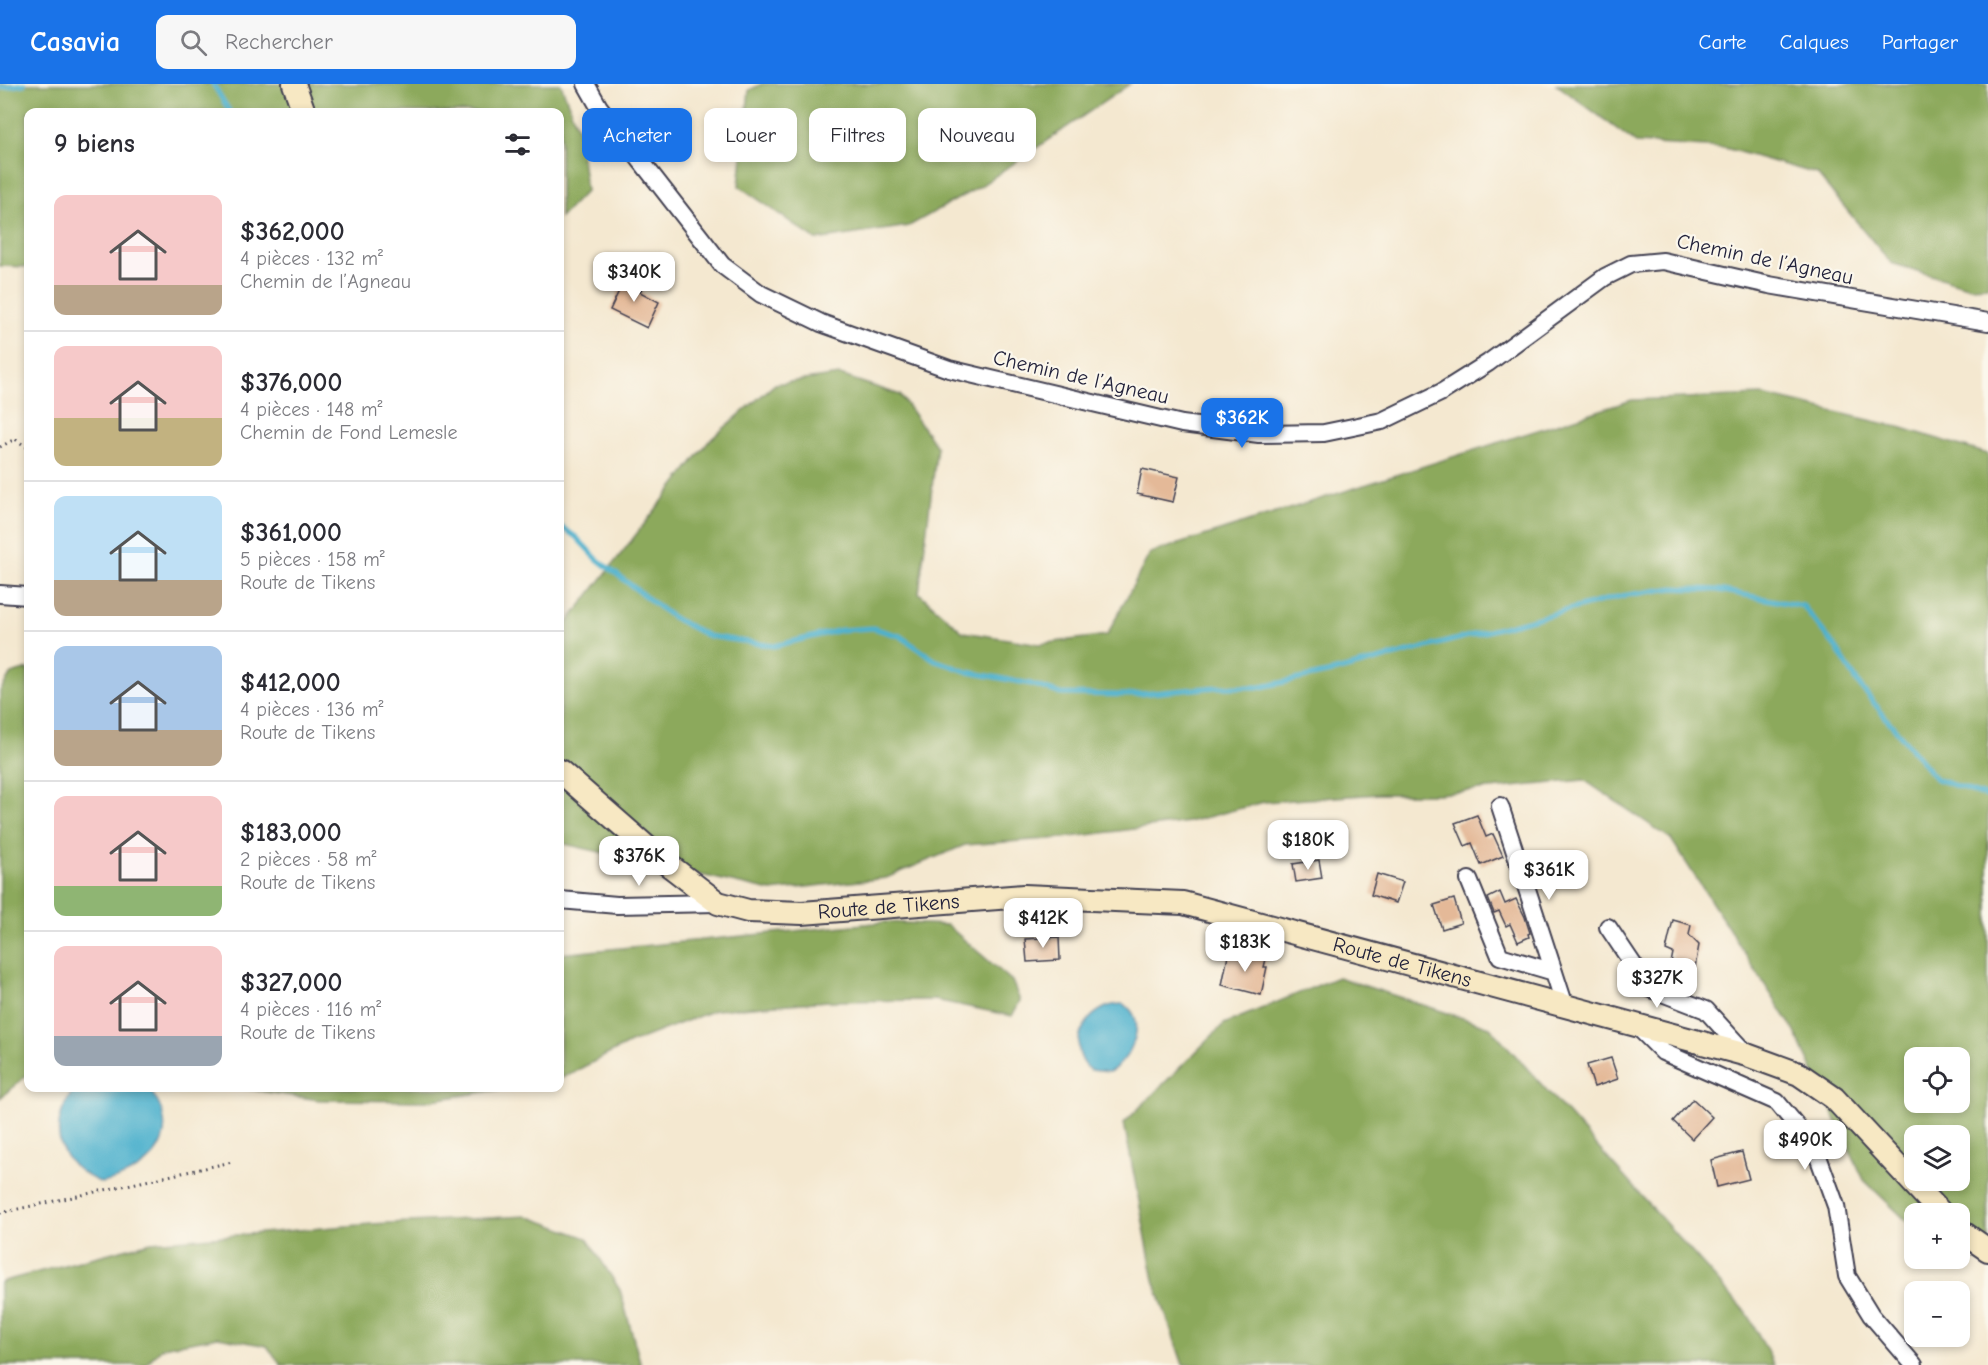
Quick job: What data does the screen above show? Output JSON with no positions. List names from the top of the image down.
{
  "streets": {
    "street": ["Chemin de l’Agneau", "Route de Tikens"]
  },
  "page": {
    "header": "Casavia",
    "search": "Rechercher",
    "nav": ["Carte", "Calques", "Partager"],
    "chip": [
      "Acheter",
      "Louer",
      "Filtres",
      "Nouveau"
    ],
    "heading": "9 biens",
    "list": [
      {
        "name": "$362,000",
        "note": "4 pièces · 132 m² · Chemin de l’Agneau"
      },
      {
        "name": "$376,000",
        "note": "4 pièces · 148 m² · Chemin de Fond Lemesle"
      },
      {
        "name": "$361,000",
        "note": "5 pièces · 158 m² · Route de Tikens"
      },
      {
        "name": "$412,000",
        "note": "4 pièces · 136 m² · Route de Tikens"
      },
      {
        "name": "$183,000",
        "note": "2 pièces · 58 m² · Route de Tikens"
      },
      {
        "name": "$327,000",
        "note": "4 pièces · 116 m² · Route de Tikens"
      }
    ],
    "price": [
      "$340K",
      "$362K",
      "$180K",
      "$376K",
      "$361K",
      "$412K",
      "$183K",
      "$327K",
      "$490K"
    ],
    "map_buttons": ["+", "−"]
  }
}
